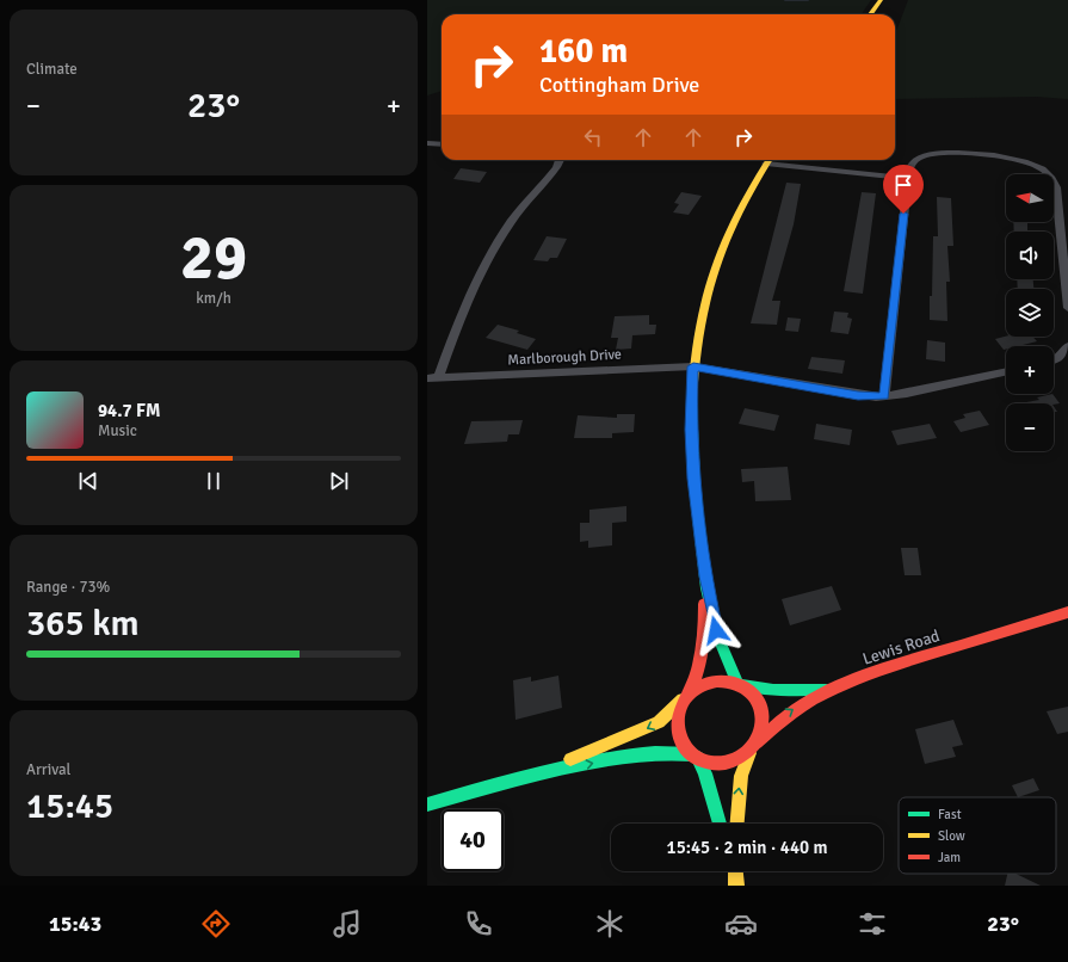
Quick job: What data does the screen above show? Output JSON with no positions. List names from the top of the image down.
{
  "streets": {
    "street": ["Marlborough Drive", "Lewis Road"]
  },
  "legend": ["Fast", "Slow", "Jam"],
  "north": "left",
  "page": {
    "tile": [
      "Climate",
      ["29", "km/h"],
      ["Range · 73%", "365 km"],
      ["Arrival", "15:45"]
    ],
    "turn": ["160 m", "Cottingham Drive"],
    "heat": ["−", "23°", "+"],
    "map_buttons": ["+", "−"],
    "song": ["94.7 FM", "Music"],
    "limit": "40",
    "trip": "15:45 · 2 min · 440 m",
    "tabs": ["15:43", "23°"]
  }
}
